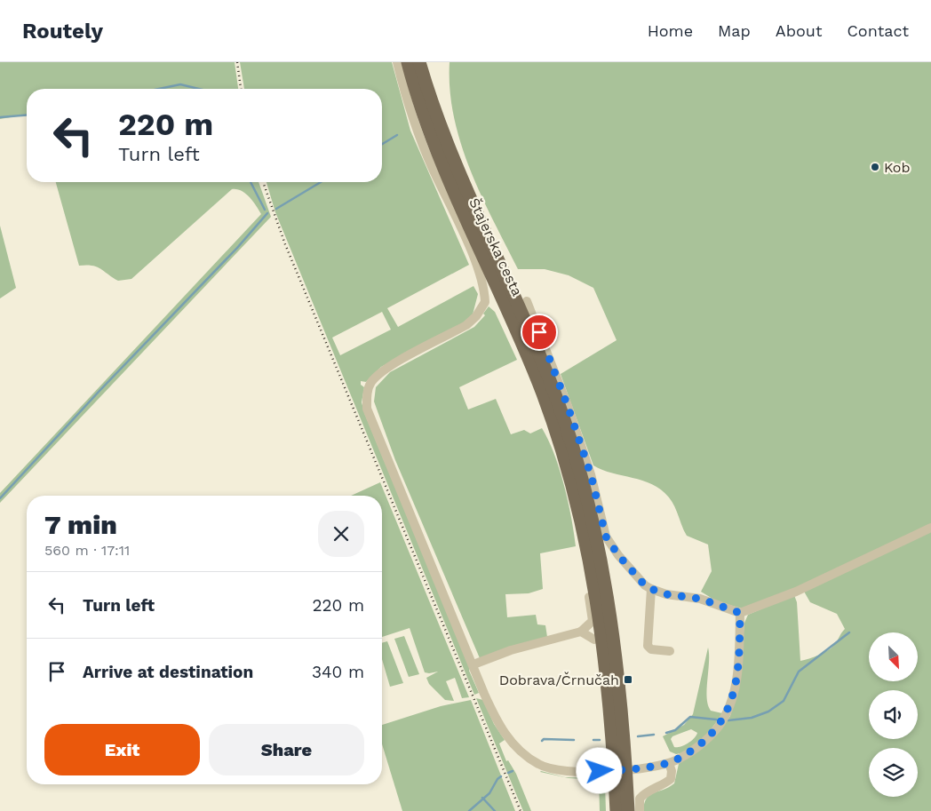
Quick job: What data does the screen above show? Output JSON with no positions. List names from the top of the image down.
{
  "streets": {
    "main road": ["Štajerska cesta"]
  },
  "places": {
    "other": ["Kob"],
    "transit": ["Dobrava/Črnučah"]
  },
  "north": "bottom right",
  "page": {
    "header": "Routely",
    "nav": [
      "Home",
      "Map",
      "About",
      "Contact"
    ],
    "turn": ["220 m", "Turn left"],
    "heading": ["7 min", "560 m · 17:11"],
    "list": [
      {
        "name": "Turn left",
        "value": "220 m"
      },
      {
        "name": "Arrive at destination",
        "value": "340 m"
      }
    ],
    "buttons": ["Exit", "Share"]
  }
}
